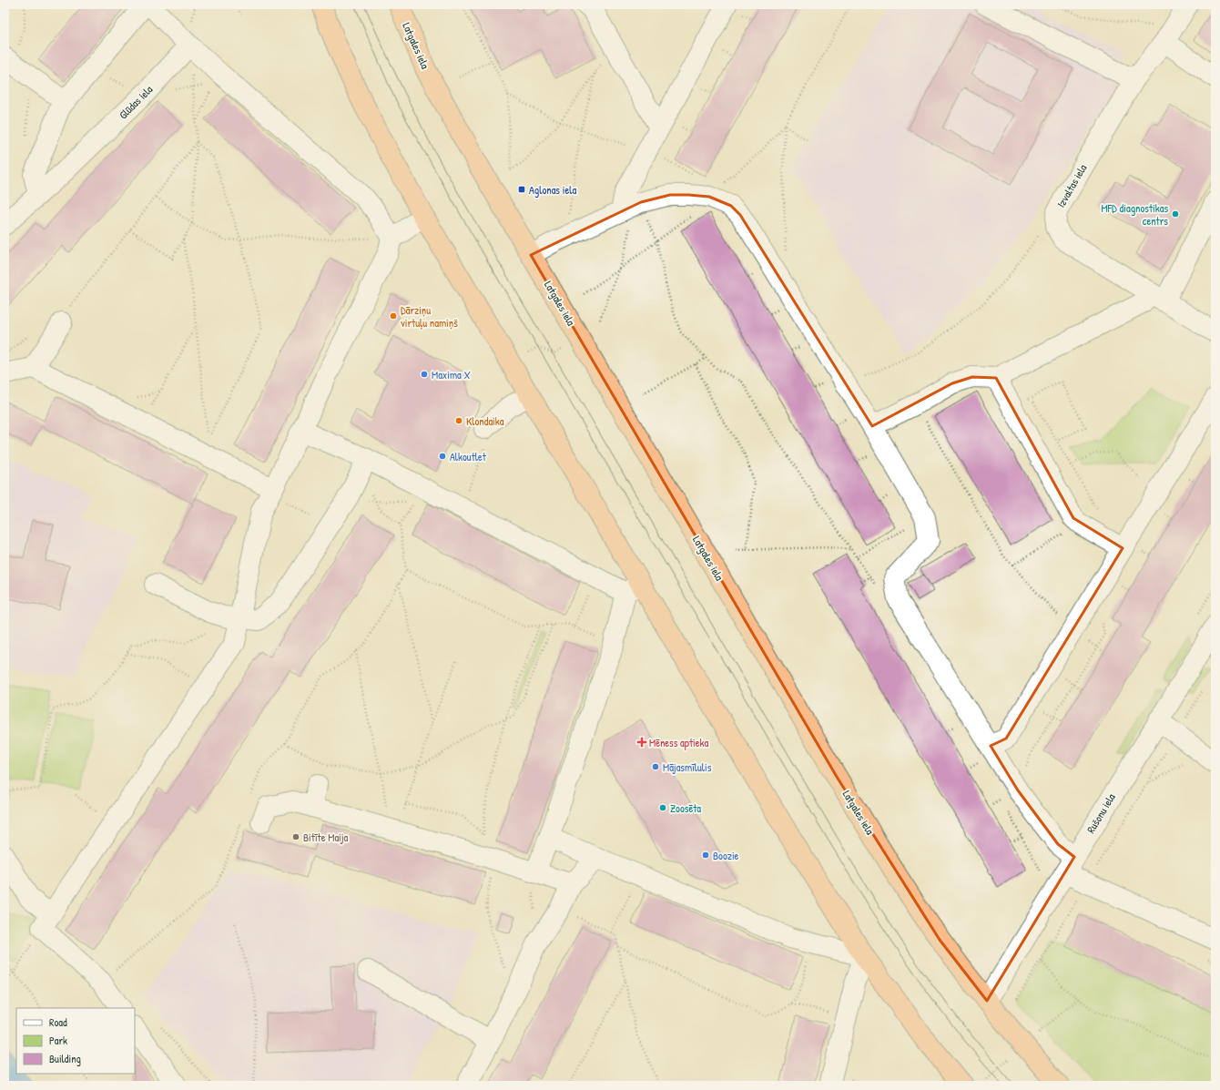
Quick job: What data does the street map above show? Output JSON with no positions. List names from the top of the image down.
{
  "streets": {
    "highway": ["Latgales iela"],
    "street": ["Glūdas iela", "Izvaltas iela", "Rušonu iela"]
  },
  "crossings": [
    ["Latgales iela", "Rušonu iela"]
  ],
  "places": {
    "transit": ["Aglonas iela"],
    "other": [
      "MFD diagnostikas centrs",
      "Dārziņu virtuļu namiņš",
      "Maxima X",
      "Klondaika",
      "Alkoutlet",
      "Mājasmīlulis",
      "Zoosēta",
      "Bitīte Maija",
      "Boozie"
    ],
    "health": ["Mēness aptieka"]
  },
  "legend": ["Road", "Park", "Building"]
}
